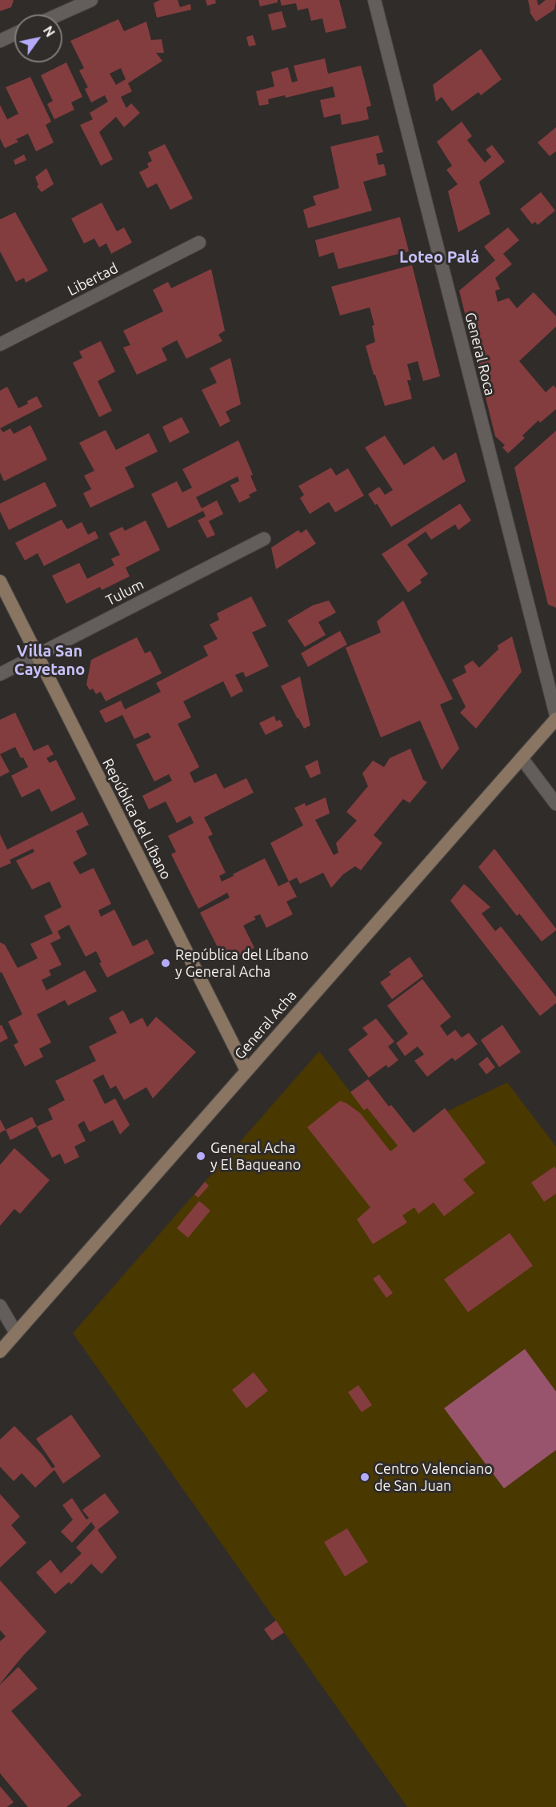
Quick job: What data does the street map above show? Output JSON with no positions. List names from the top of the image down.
{
  "streets": {
    "main road": ["República del Líbano", "General Acha"],
    "street": ["Libertad", "General Roca", "Tulum"]
  },
  "crossings": [
    ["Tulum", "República del Líbano"],
    ["República del Líbano", "General Acha"]
  ],
  "districts": ["Loteo Palá", "Villa San Cayetano"],
  "places": ["República del Líbano y General Acha", "General Acha y El Baqueano", "Centro Valenciano de San Juan"],
  "north": "top right"
}
